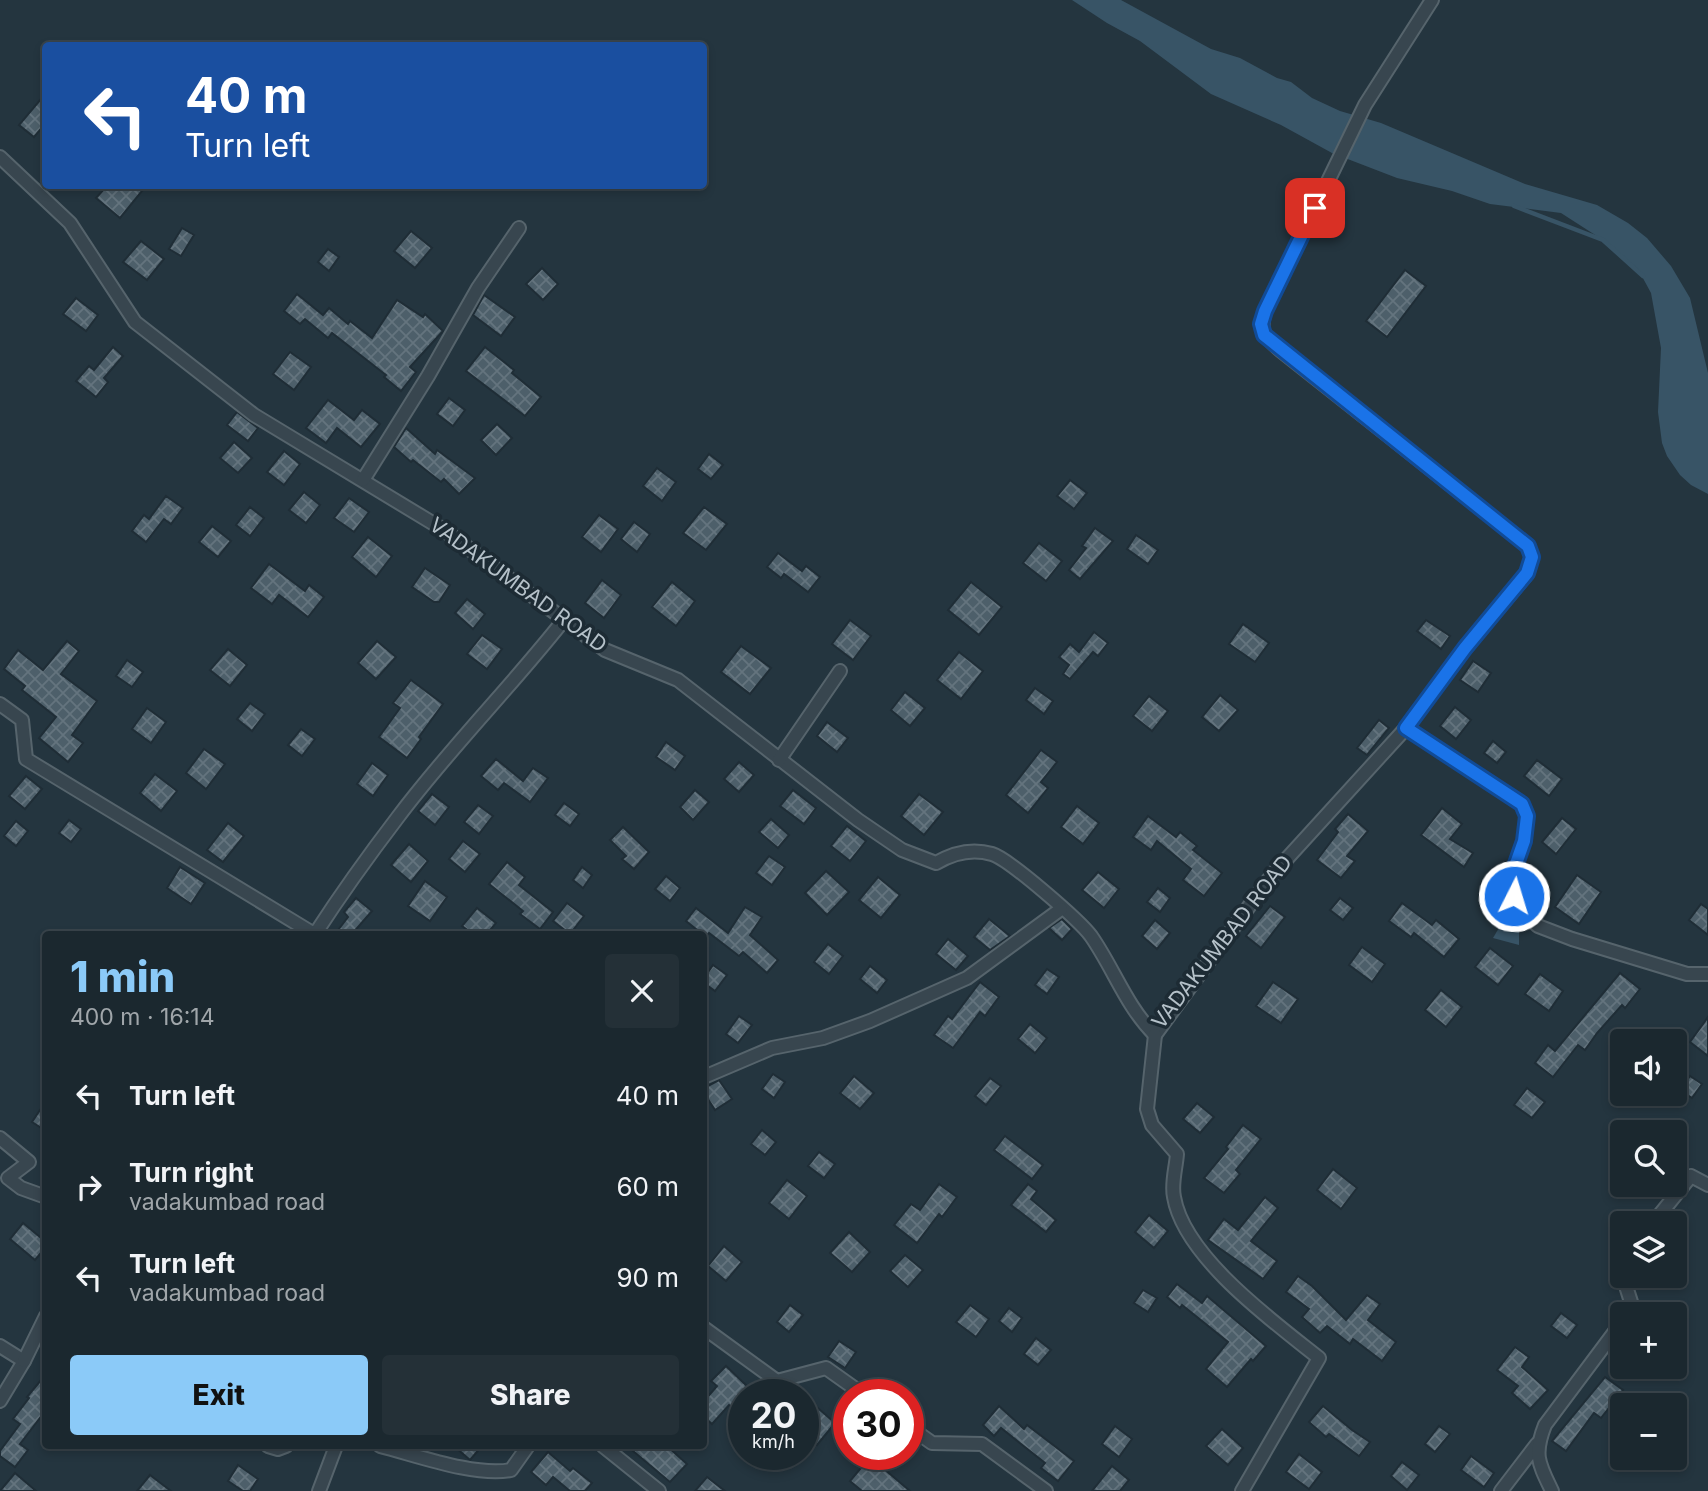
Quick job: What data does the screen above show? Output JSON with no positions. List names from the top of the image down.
{
  "streets": {
    "street": ["VADAKUMBAD ROAD"]
  },
  "page": {
    "turn": ["40 m", "Turn left"],
    "heading": ["1 min", "400 m · 16:14"],
    "map_buttons": ["+", "−"],
    "list": [
      {
        "name": "Turn left",
        "value": "40 m"
      },
      {
        "name": "Turn right",
        "note": "vadakumbad road",
        "value": "60 m"
      },
      {
        "name": "Turn left",
        "note": "vadakumbad road",
        "value": "90 m"
      }
    ],
    "buttons": ["Exit", "Share"],
    "speed": "20 km/h",
    "limit": "30"
  }
}
